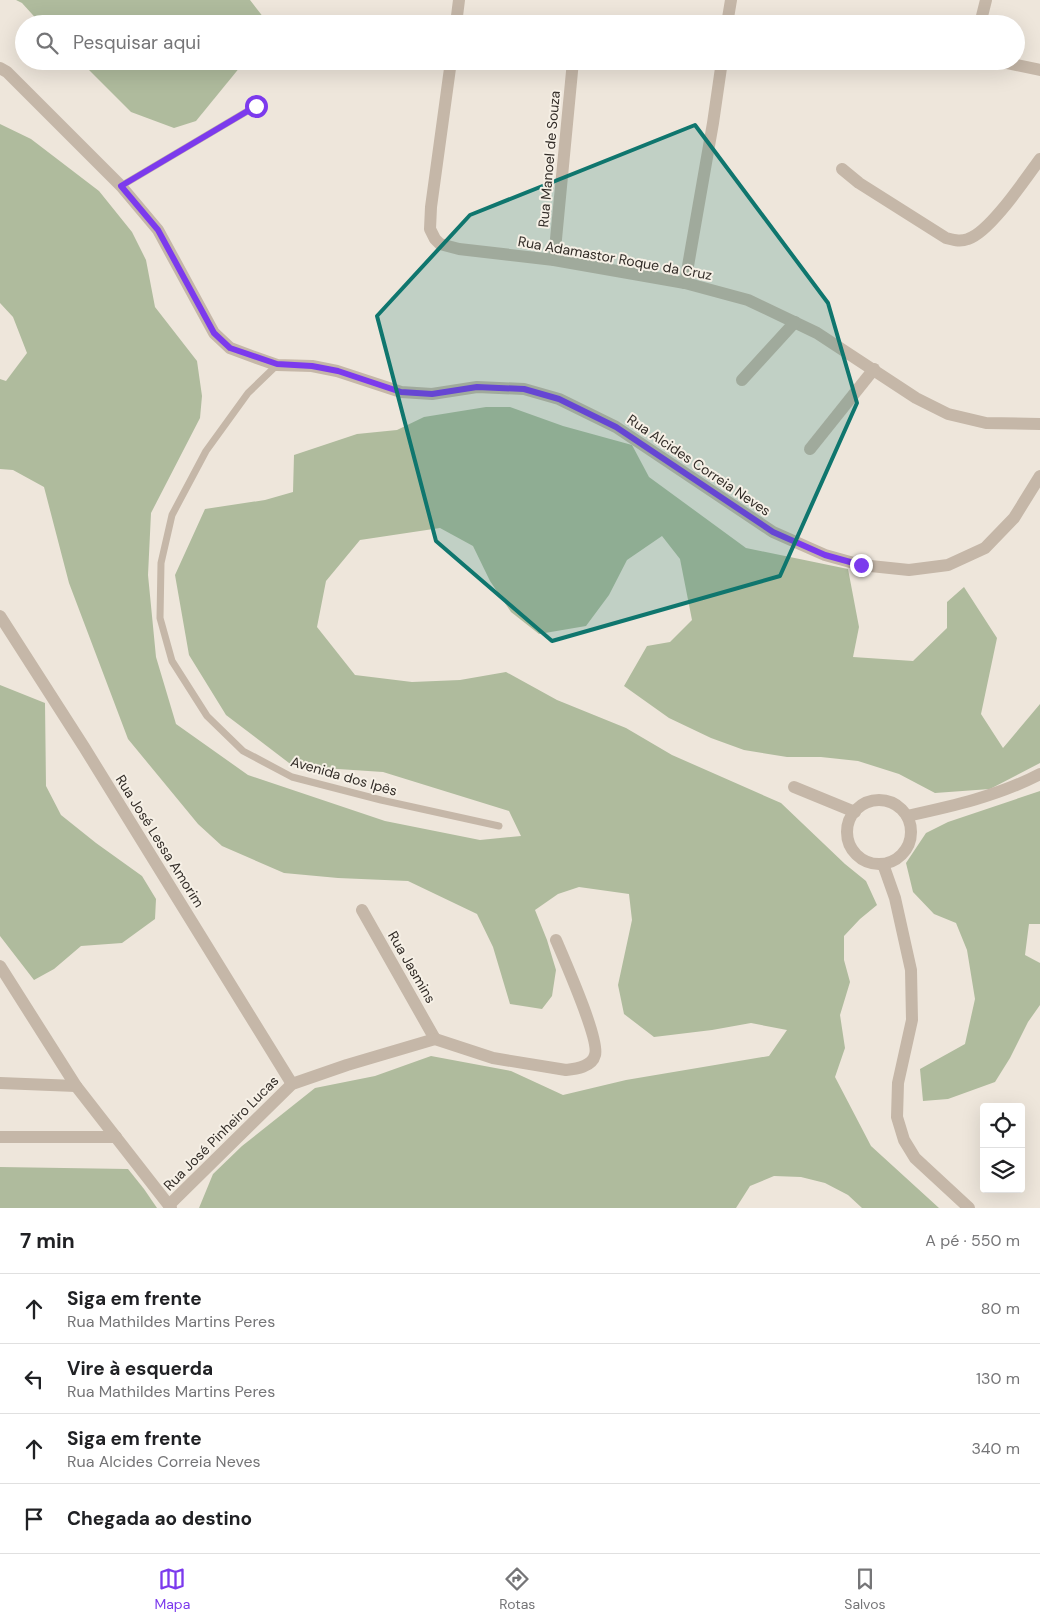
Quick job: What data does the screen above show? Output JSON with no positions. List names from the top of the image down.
{
  "streets": {
    "street": [
      "Rua Manoel de Souza",
      "Rua Adamastor Roque da Cruz",
      "Rua Alcides Correia Neves",
      "Rua José Lessa Amorim",
      "Rua Jasmins",
      "Rua José Pinheiro Lucas"
    ],
    "lane": ["Avenida dos Ipês"]
  },
  "crossings": [
    ["Rua Manoel de Souza", "Rua Adamastor Roque da Cruz"],
    ["Rua Alcides Correia Neves", "Avenida dos Ipês"],
    ["Rua José Lessa Amorim", "Rua José Pinheiro Lucas"],
    ["Rua Jasmins", "Rua José Pinheiro Lucas"]
  ],
  "page": {
    "search": "Pesquisar aqui",
    "heading": ["7 min", "A pé · 550 m"],
    "list": [
      ["Siga em frente", "Rua Mathildes Martins Peres", "80 m"],
      ["Vire à esquerda", "Rua Mathildes Martins Peres", "130 m"],
      ["Siga em frente", "Rua Alcides Correia Neves", "340 m"],
      "Chegada ao destino"
    ],
    "nav": ["Mapa", "Rotas", "Salvos"]
  }
}
